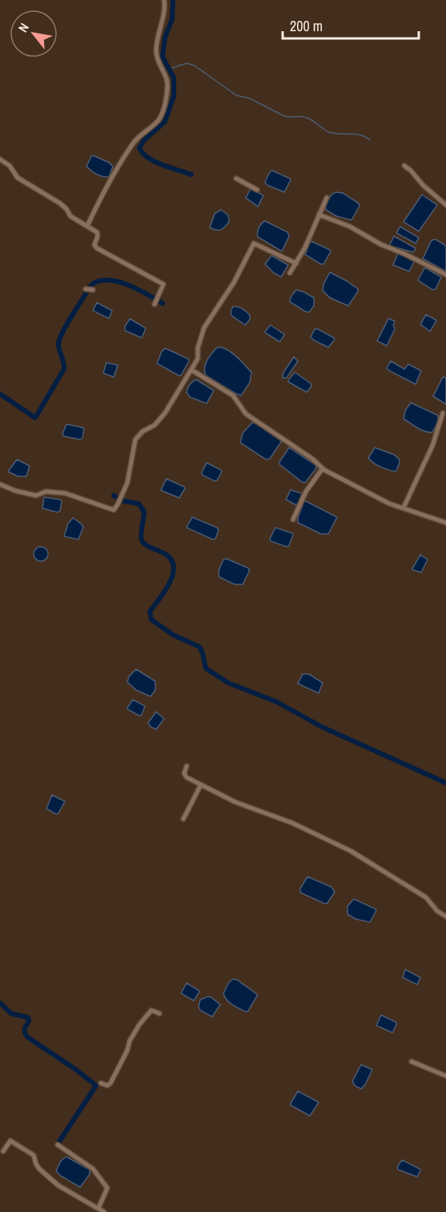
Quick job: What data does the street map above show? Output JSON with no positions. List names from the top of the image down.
{
  "scale_bar": "200 m",
  "north": "top left"
}
